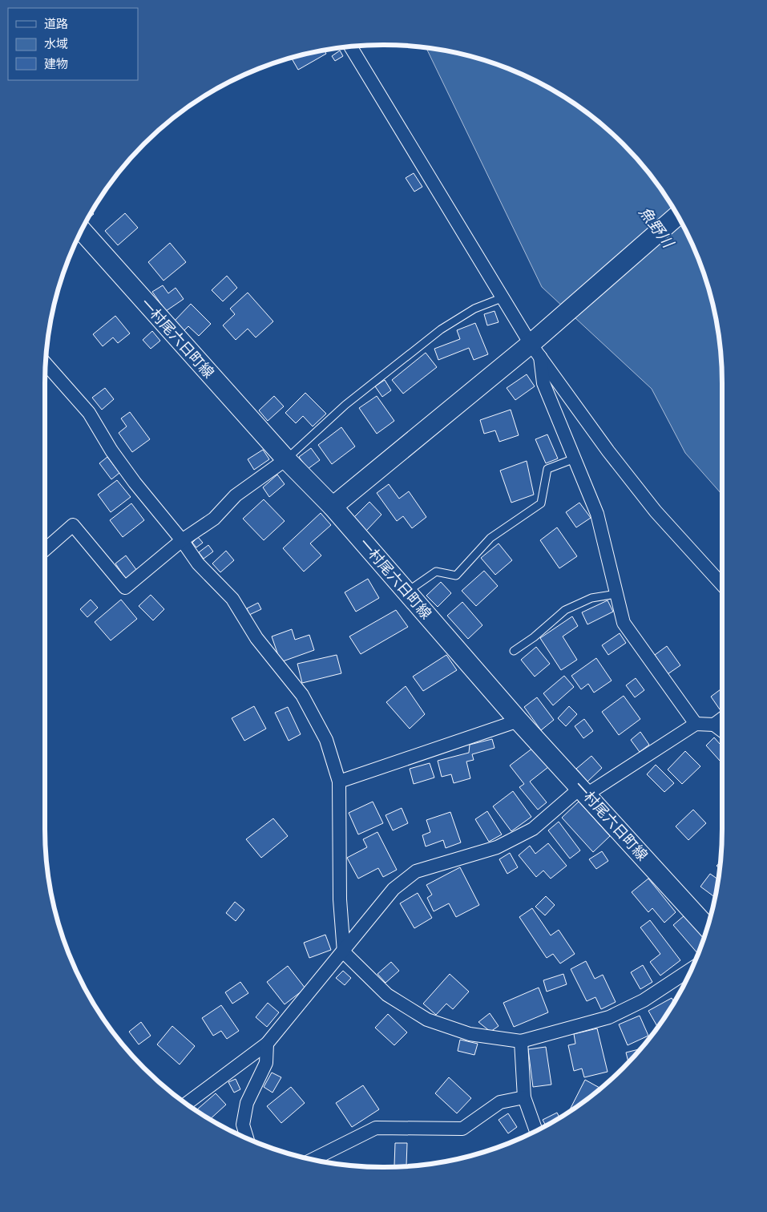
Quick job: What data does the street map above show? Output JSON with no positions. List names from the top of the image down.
{
  "streets": {
    "main road": ["一村尾六日町線"]
  },
  "water": ["魚野川"],
  "legend": ["道路", "水域", "建物"]
}
